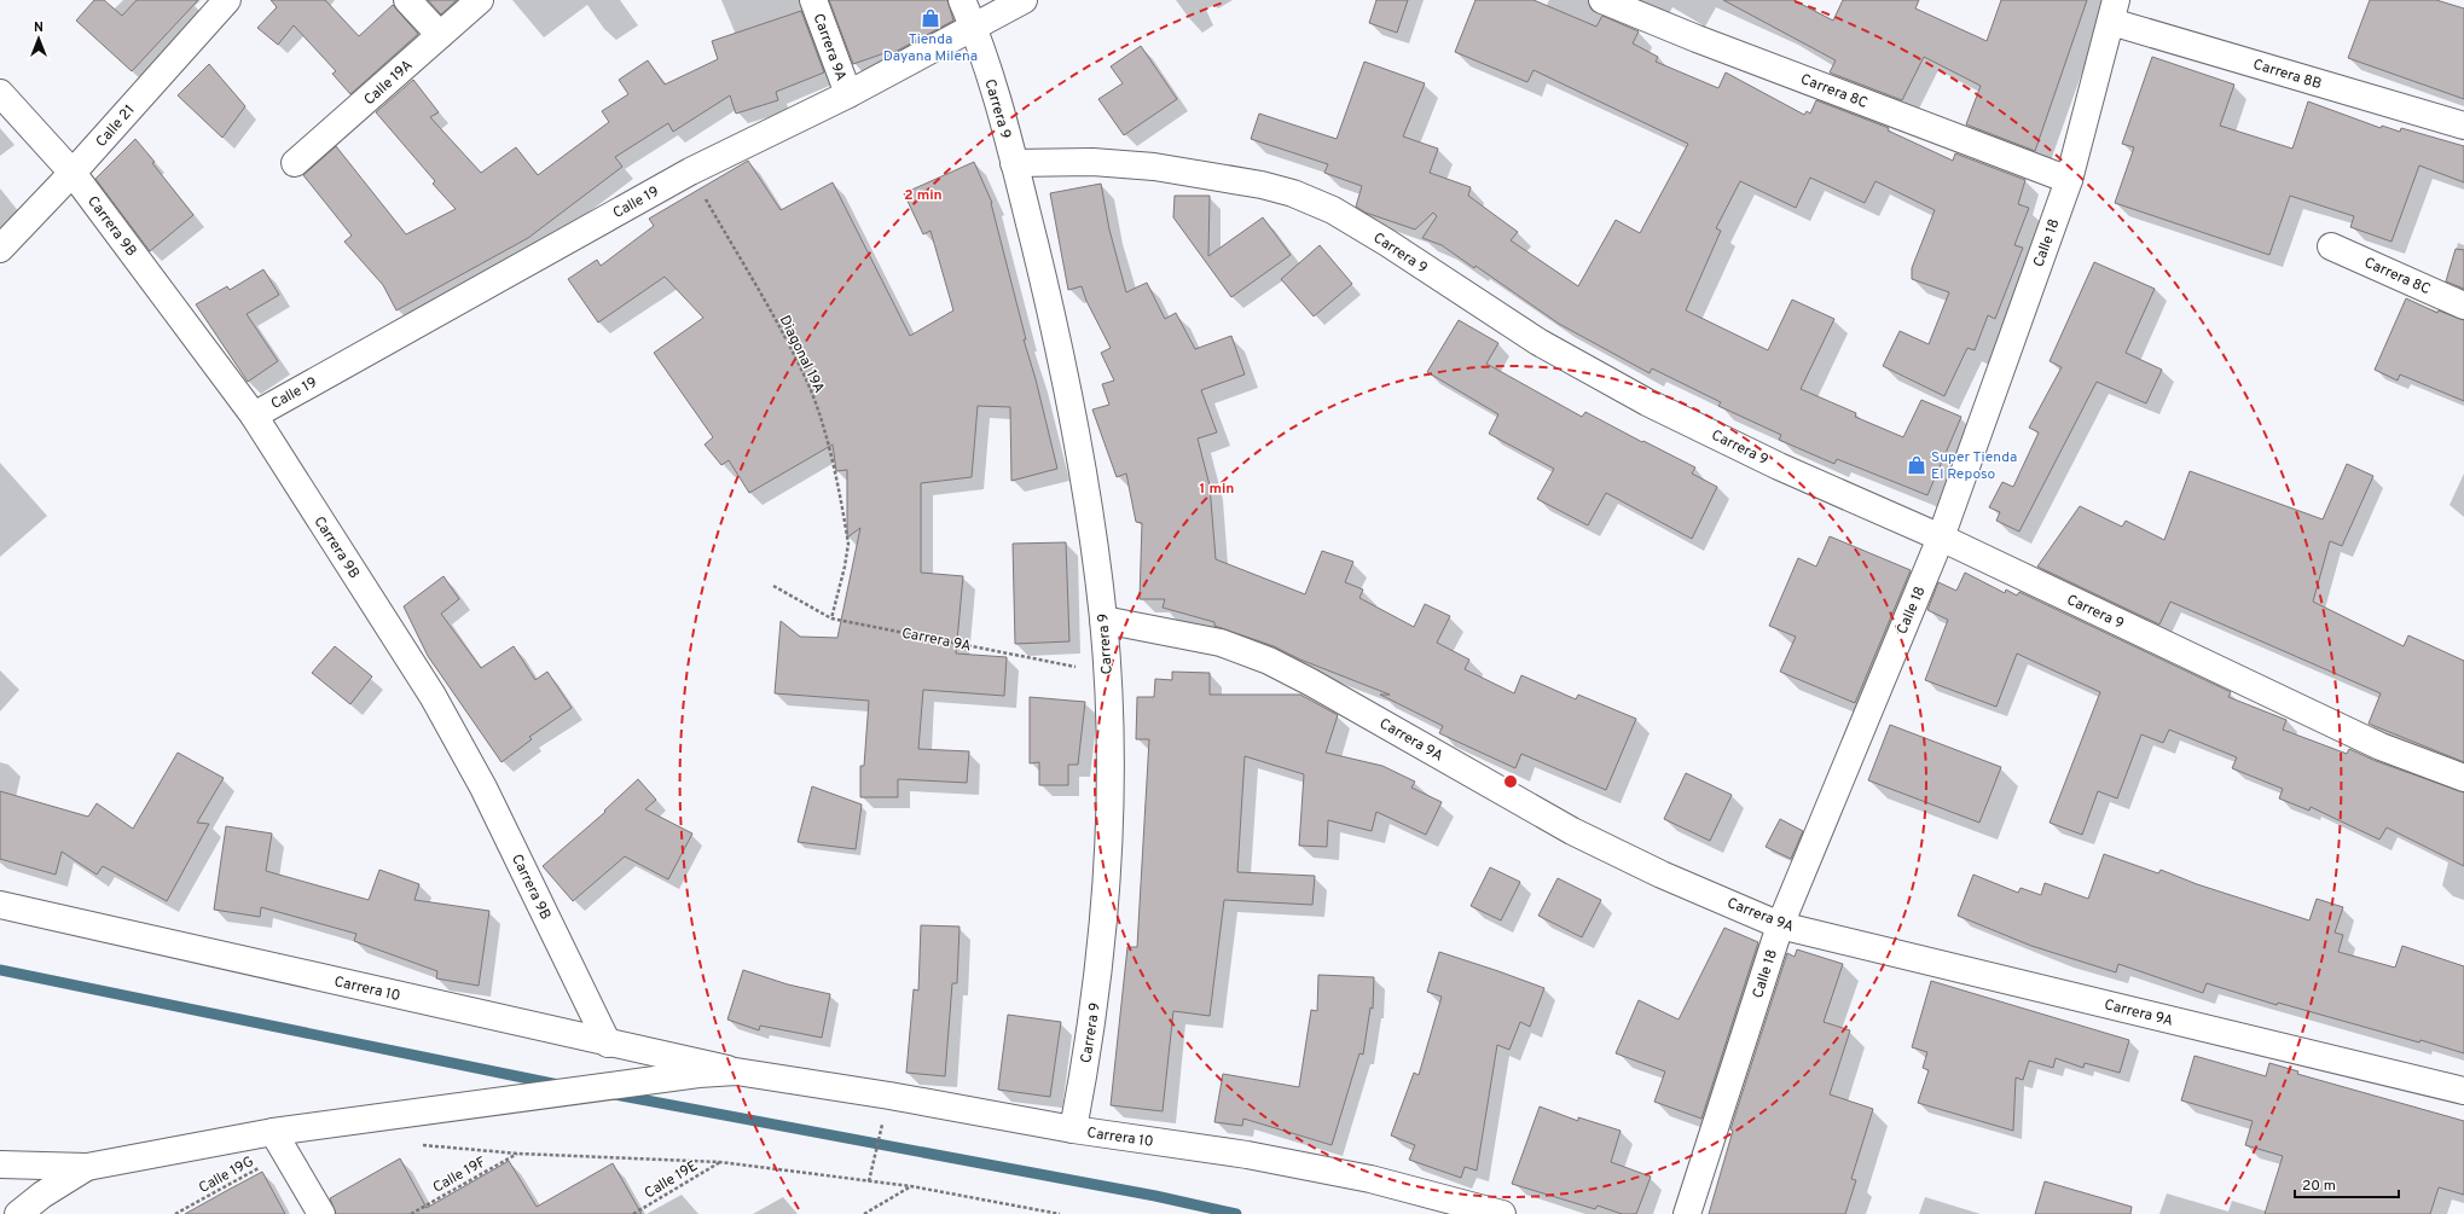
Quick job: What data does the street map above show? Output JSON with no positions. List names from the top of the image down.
{
  "streets": {
    "street": [
      "Carrera 9A",
      "Carrera 8B",
      "Calle 19A",
      "Carrera 8C",
      "Carrera 9",
      "Calle 21",
      "Calle 19",
      "Carrera 9B",
      "Calle 18",
      "Carrera 10"
    ],
    "path": [
      "Diagonal 19A",
      "Calle 19G",
      "Calle 19F",
      "Calle 19E"
    ]
  },
  "crossings": [
    ["Carrera 9A", "Carrera 9"],
    ["Carrera 9A", "Calle 19"],
    ["Carrera 9A", "Calle 18"],
    ["Carrera 9A", "Diagonal 19A"],
    ["Carrera 8B", "Calle 18"],
    ["Carrera 8C", "Calle 18"],
    ["Carrera 9", "Calle 19"],
    ["Carrera 9", "Calle 18"],
    ["Carrera 9", "Carrera 10"],
    ["Calle 21", "Carrera 9B"],
    ["Calle 19", "Carrera 9B"],
    ["Calle 19", "Diagonal 19A"],
    ["Carrera 9B", "Carrera 10"],
    ["Carrera 10", "Calle 19G"]
  ],
  "places": {
    "shop": ["Tienda Dayana Milena", "Super Tienda El Reposo"]
  },
  "scale_bar": "20 m",
  "north": "top",
  "rings": ["2 min", "1 min"]
}
